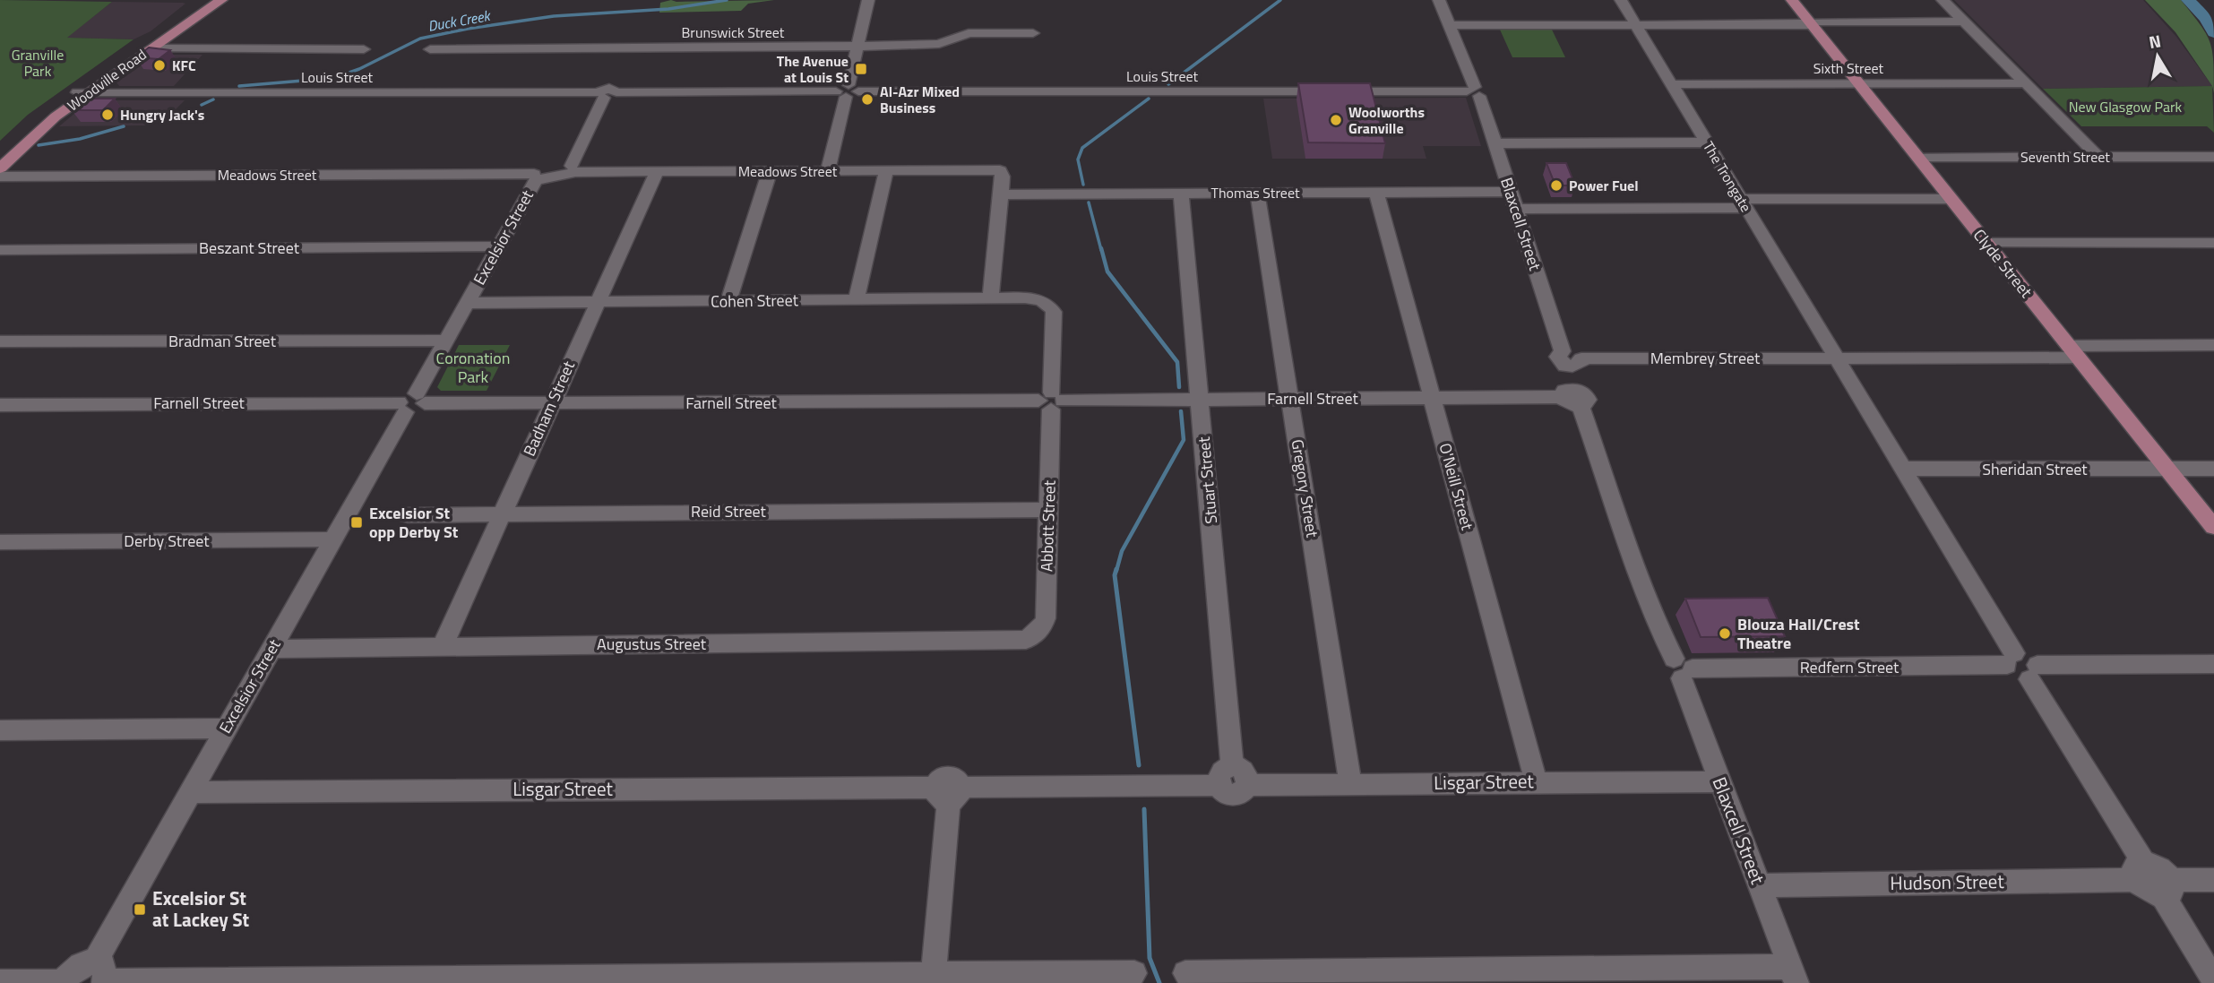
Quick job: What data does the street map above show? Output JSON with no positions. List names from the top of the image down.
{
  "streets": {
    "main road": ["Woodville Road", "Clyde Street"],
    "street": [
      "Brunswick Street",
      "Sixth Street",
      "Louis Street",
      "Seventh Street",
      "Meadows Street",
      "The Trongate",
      "Thomas Street",
      "Blaxcell Street",
      "Excelsior Street",
      "Beszant Street",
      "Cohen Street",
      "Bradman Street",
      "Membrey Street",
      "Farnell Street",
      "Badham Street",
      "Sheridan Street",
      "Stuart Street",
      "O'Neill Street",
      "Gregory Street",
      "Reid Street",
      "Abbott Street",
      "Derby Street",
      "Augustus Street",
      "Redfern Street",
      "Lisgar Street",
      "Hudson Street"
    ]
  },
  "crossings": [
    ["Sixth Street", "The Trongate"],
    ["Sixth Street", "Clyde Street"],
    ["Louis Street", "Woodville Road"],
    ["Louis Street", "Blaxcell Street"],
    ["Seventh Street", "Clyde Street"],
    ["Meadows Street", "Thomas Street"],
    ["Meadows Street", "Excelsior Street"],
    ["Meadows Street", "Badham Street"],
    ["The Trongate", "Membrey Street"],
    ["The Trongate", "Sheridan Street"],
    ["The Trongate", "Redfern Street"],
    ["Thomas Street", "Blaxcell Street"],
    ["Thomas Street", "Stuart Street"],
    ["Thomas Street", "O'Neill Street"],
    ["Thomas Street", "Gregory Street"],
    ["Blaxcell Street", "Membrey Street"],
    ["Blaxcell Street", "Farnell Street"],
    ["Blaxcell Street", "Redfern Street"],
    ["Blaxcell Street", "Lisgar Street"],
    ["Blaxcell Street", "Hudson Street"],
    ["Excelsior Street", "Beszant Street"],
    ["Excelsior Street", "Cohen Street"],
    ["Excelsior Street", "Bradman Street"],
    ["Excelsior Street", "Farnell Street"],
    ["Excelsior Street", "Derby Street"],
    ["Excelsior Street", "Augustus Street"],
    ["Excelsior Street", "Lisgar Street"],
    ["Clyde Street", "Membrey Street"],
    ["Clyde Street", "Sheridan Street"],
    ["Cohen Street", "Badham Street"],
    ["Cohen Street", "Abbott Street"],
    ["Farnell Street", "Badham Street"],
    ["Farnell Street", "Stuart Street"],
    ["Farnell Street", "O'Neill Street"],
    ["Farnell Street", "Gregory Street"],
    ["Farnell Street", "Abbott Street"],
    ["Badham Street", "Reid Street"],
    ["Badham Street", "Augustus Street"],
    ["Stuart Street", "Lisgar Street"],
    ["O'Neill Street", "Lisgar Street"],
    ["Gregory Street", "Lisgar Street"],
    ["Reid Street", "Abbott Street"],
    ["Abbott Street", "Augustus Street"]
  ],
  "water": ["Duck Creek"],
  "parks": ["Granville Park", "New Glasgow Park", "Coronation Park"],
  "places": {
    "other": [
      "KFC",
      "Al-Azr Mixed Business",
      "Hungry Jack's",
      "Woolworths Granville",
      "Power Fuel",
      "Blouza Hall/Crest Theatre"
    ],
    "transit": ["The Avenue at Louis St", "Excelsior St opp Derby St", "Excelsior St at Lackey St"]
  },
  "north": "top"
}
